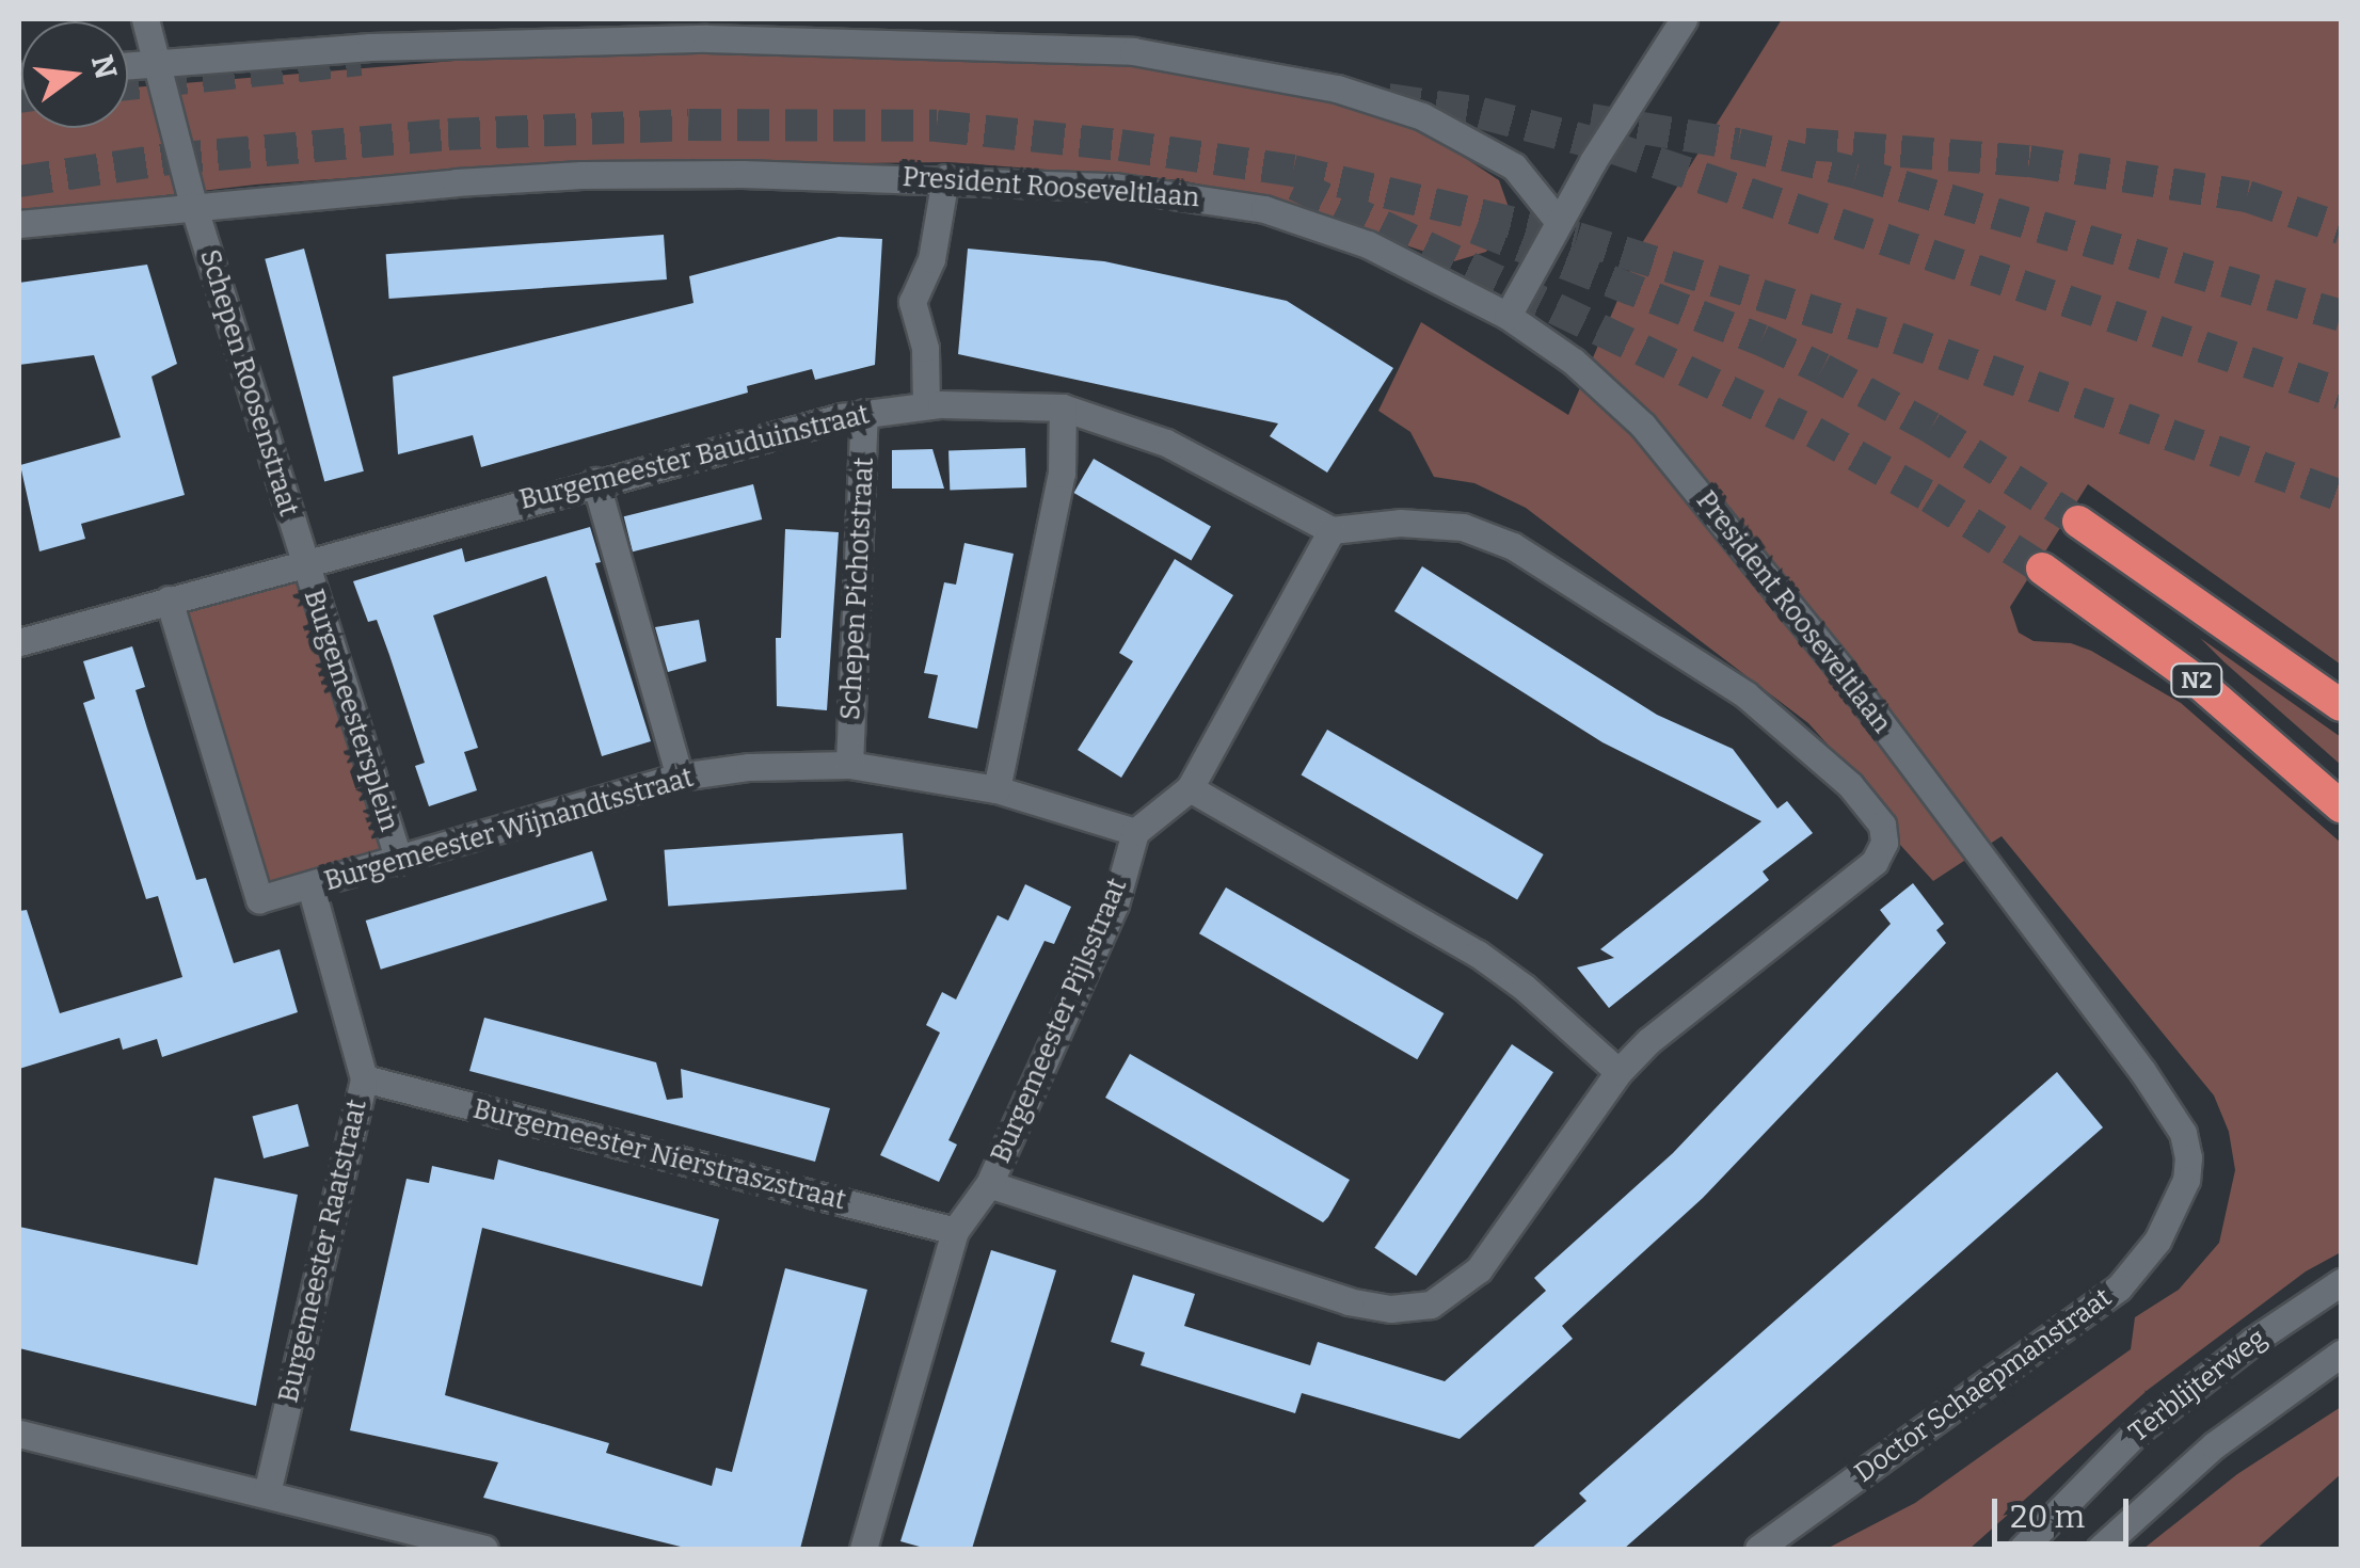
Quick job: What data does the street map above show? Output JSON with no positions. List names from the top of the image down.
{
  "streets": {
    "highway": ["N2"],
    "street": [
      "President Rooseveltlaan",
      "Schepen Roosenstraat",
      "Burgemeester Bauduinstraat",
      "Schepen Pichotstraat",
      "Burgemeestersplein",
      "Burgemeester Wijnandtsstraat",
      "Burgemeester Pijlsstraat",
      "Burgemeester Nierstraszstraat",
      "Burgemeester Raatstraat",
      "Doctor Schaepmanstraat",
      "Terblijterweg"
    ]
  },
  "crossings": [
    ["President Rooseveltlaan", "Schepen Roosenstraat"],
    ["President Rooseveltlaan", "Doctor Schaepmanstraat"],
    ["Schepen Roosenstraat", "Burgemeester Bauduinstraat"],
    ["Schepen Roosenstraat", "Burgemeestersplein"],
    ["Burgemeester Bauduinstraat", "Schepen Pichotstraat"],
    ["Burgemeester Bauduinstraat", "Burgemeestersplein"],
    ["Burgemeester Bauduinstraat", "Burgemeester Wijnandtsstraat"],
    ["Schepen Pichotstraat", "Burgemeester Wijnandtsstraat"],
    ["Burgemeestersplein", "Burgemeester Wijnandtsstraat"],
    ["Burgemeester Wijnandtsstraat", "Burgemeester Pijlsstraat"],
    ["Burgemeester Wijnandtsstraat", "Burgemeester Raatstraat"],
    ["Burgemeester Pijlsstraat", "Burgemeester Nierstraszstraat"],
    ["Burgemeester Nierstraszstraat", "Burgemeester Raatstraat"]
  ],
  "scale_bar": "20 m",
  "north": "right"
}
